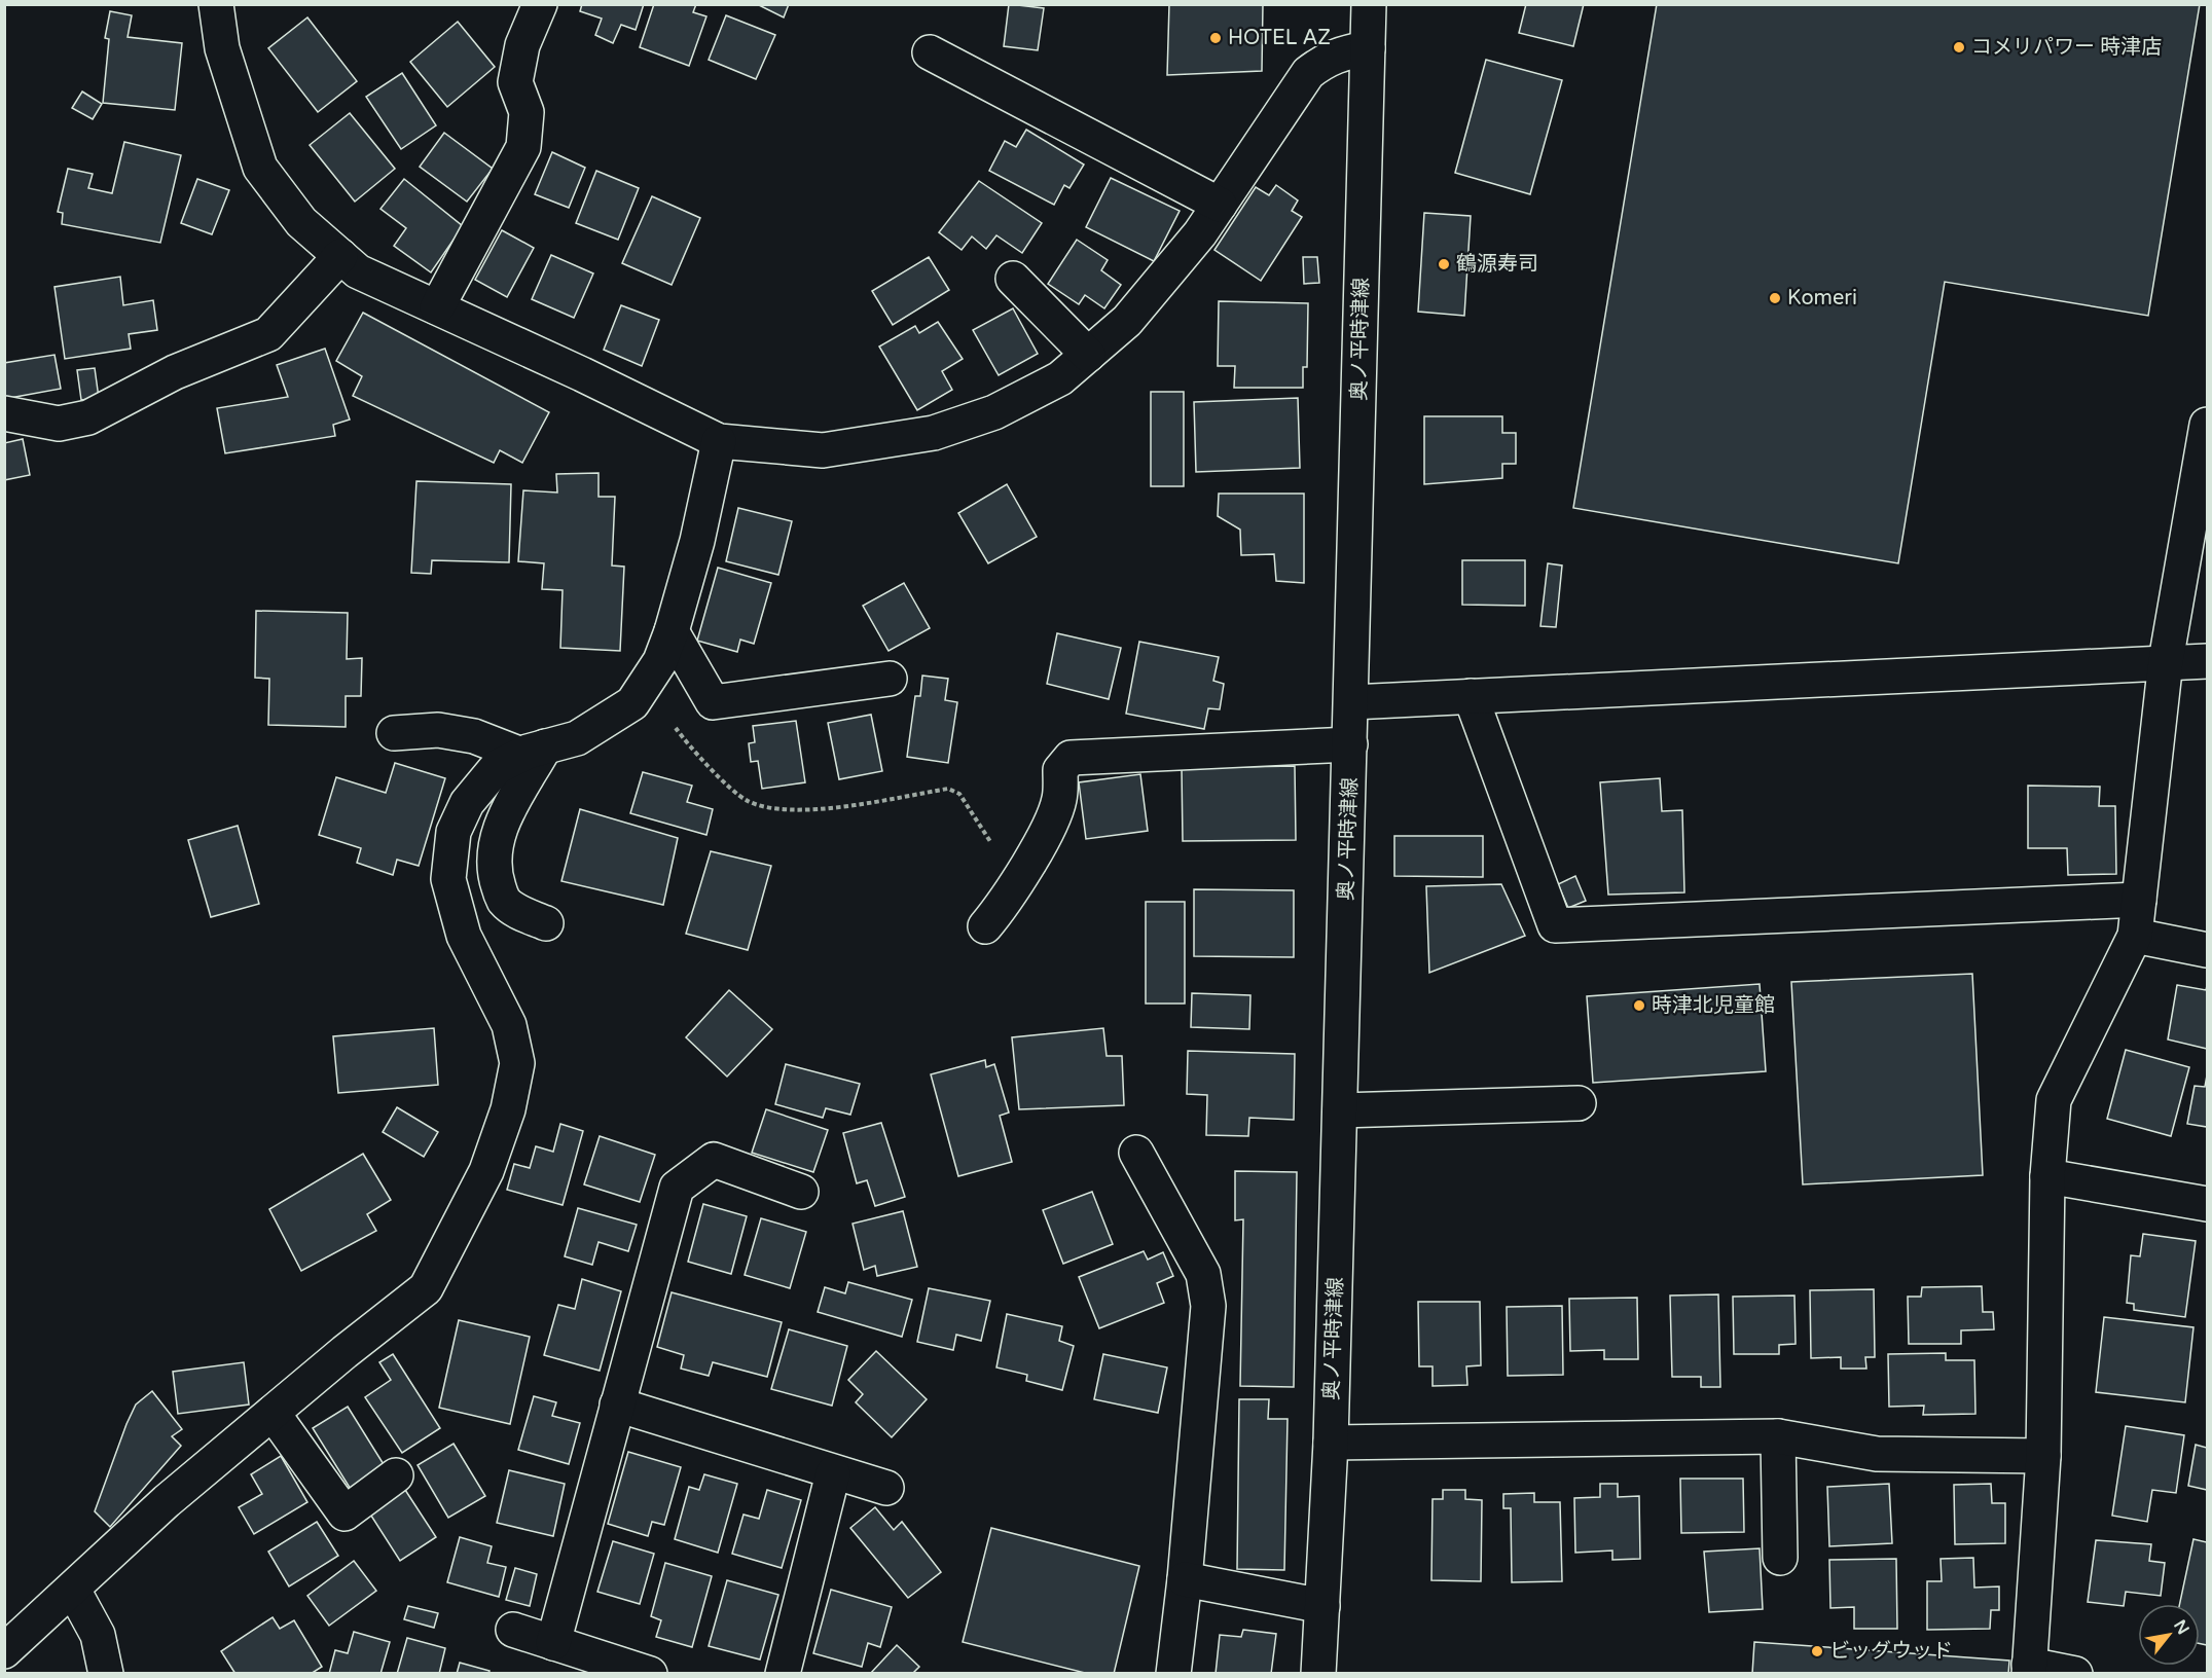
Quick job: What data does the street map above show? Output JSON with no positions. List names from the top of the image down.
{
  "streets": {
    "street": ["奥ノ平時津線"]
  },
  "places": [
    "HOTEL AZ",
    "コメリパワー 時津店",
    "鶴源寿司",
    "Komeri",
    "時津北児童館",
    "ビッグウッド"
  ],
  "north": "top right"
}
